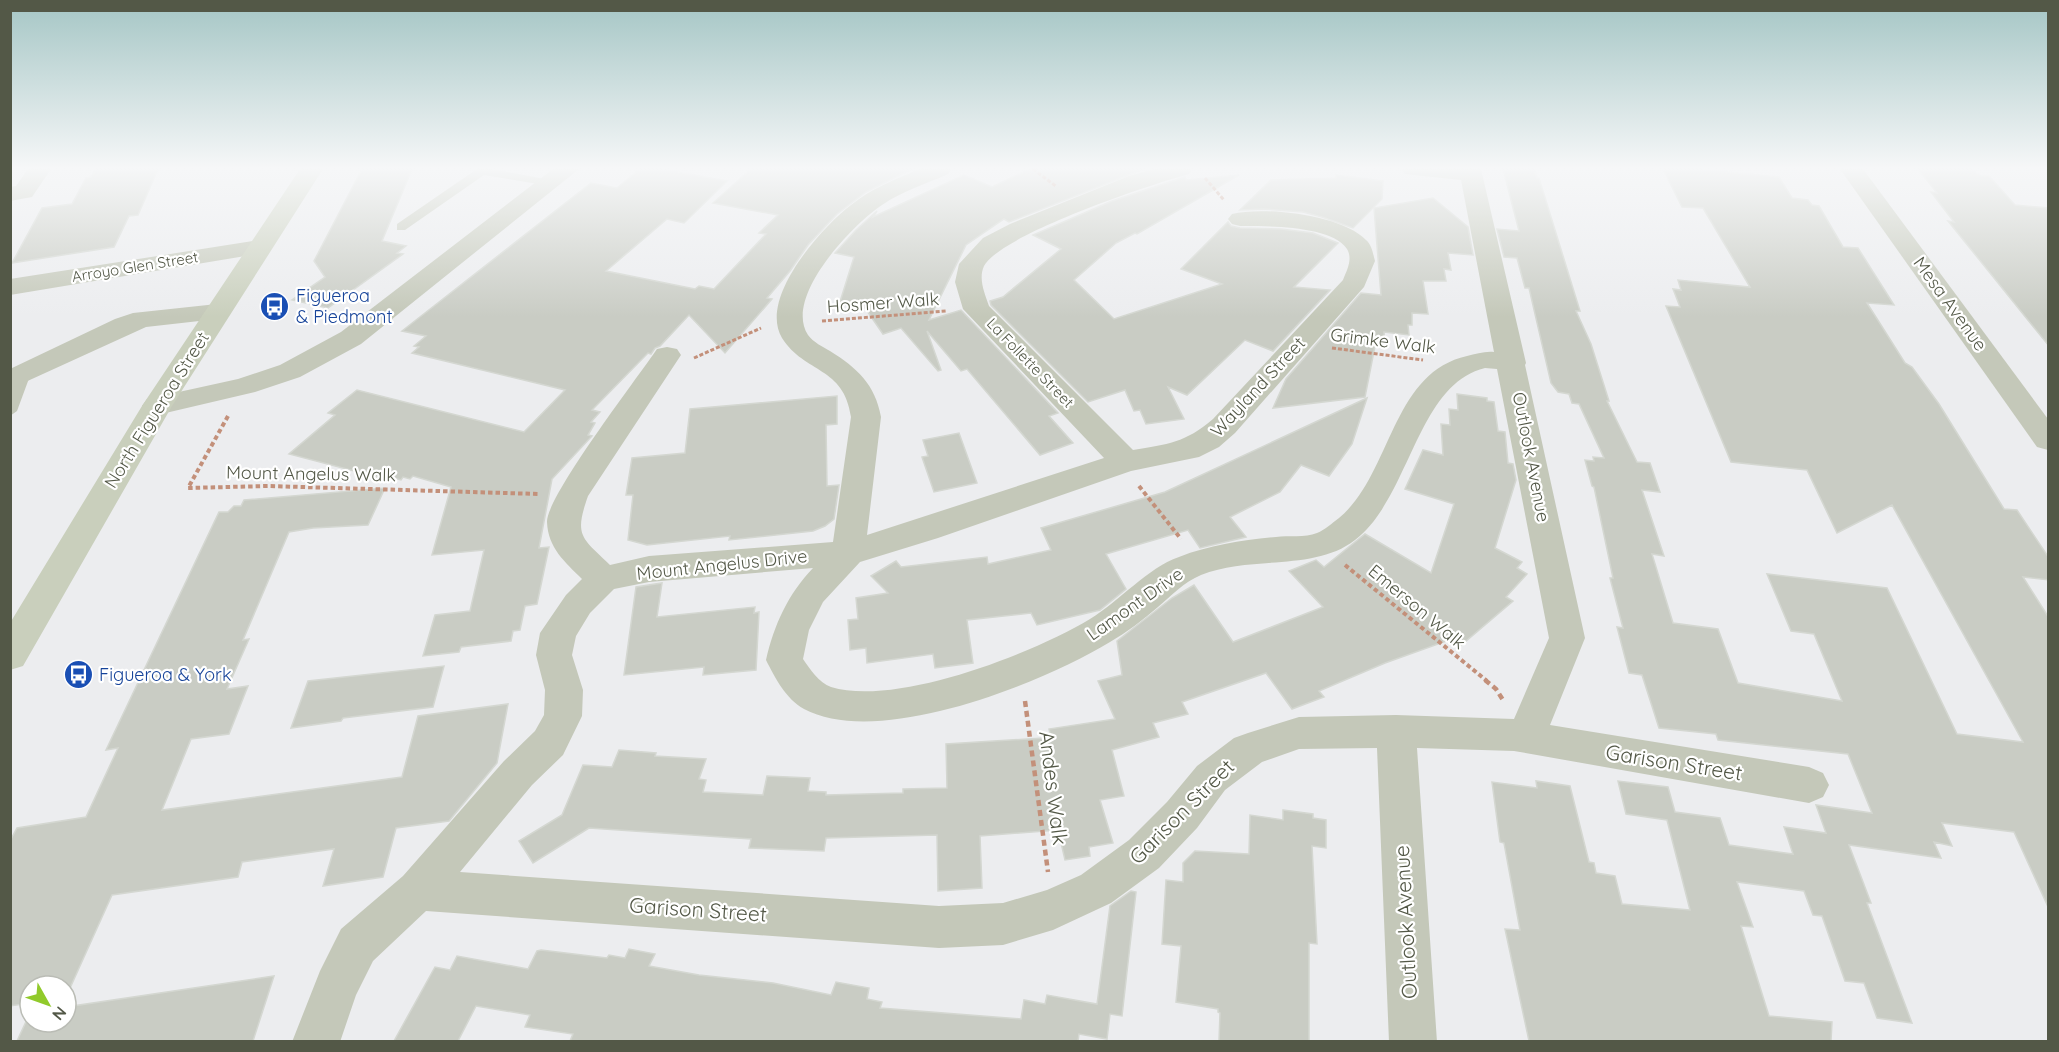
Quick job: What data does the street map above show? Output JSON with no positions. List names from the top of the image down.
{
  "streets": {
    "main road": ["North Figueroa Street"],
    "street": [
      "Arroyo Glen Street",
      "Mesa Avenue",
      "La Follette Street",
      "Wayland Street",
      "Outlook Avenue",
      "Mount Angelus Drive",
      "Lamont Drive",
      "Garison Street"
    ],
    "path": [
      "Hosmer Walk",
      "Grimke Walk",
      "Mount Angelus Walk",
      "Emerson Walk",
      "Andes Walk"
    ]
  },
  "crossings": [
    ["Arroyo Glen Street", "North Figueroa Street"],
    ["Grimke Walk", "Wayland Street"],
    ["Grimke Walk", "Lamont Drive"],
    ["La Follette Street", "Wayland Street"],
    ["Wayland Street", "Mount Angelus Drive"],
    ["Wayland Street", "Lamont Drive"],
    ["Outlook Avenue", "Lamont Drive"],
    ["Outlook Avenue", "Garison Street"],
    ["Mount Angelus Drive", "Lamont Drive"],
    ["Lamont Drive", "Emerson Walk"],
    ["Lamont Drive", "Andes Walk"],
    ["Garison Street", "Andes Walk"]
  ],
  "places": {
    "bus stop": ["Figueroa & Piedmont", "Figueroa & York"]
  },
  "north": "bottom right"
}
